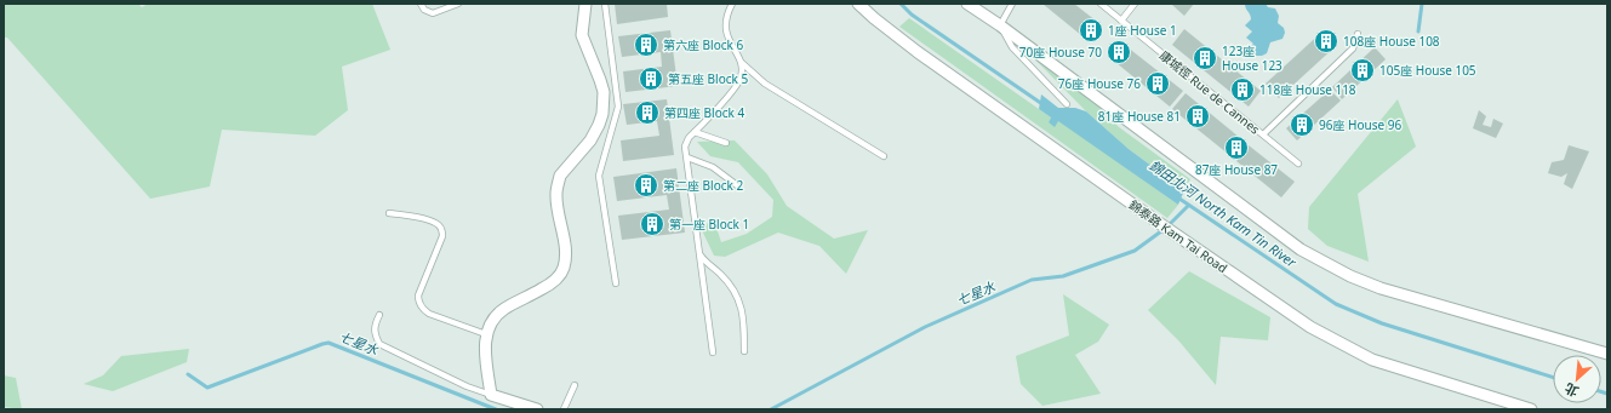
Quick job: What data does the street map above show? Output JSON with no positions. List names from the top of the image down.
{
  "streets": {
    "street": ["錦泰路 Kam Tai Road"],
    "lane": ["康城徑 Rue de Cannes"]
  },
  "water": ["錦田北河 North Kam Tin River", "七星水"],
  "places": {
    "building": [
      "1座 House 1",
      "108座 House 108",
      "第六座 Block 6",
      "70座 House 70",
      "123座 House 123",
      "105座 House 105",
      "第五座 Block 5",
      "76座 House 76",
      "118座 House 118",
      "第四座 Block 4",
      "81座 House 81",
      "96座 House 96",
      "87座 House 87",
      "第二座 Block 2",
      "第一座 Block 1"
    ]
  },
  "north": "bottom left"
}
